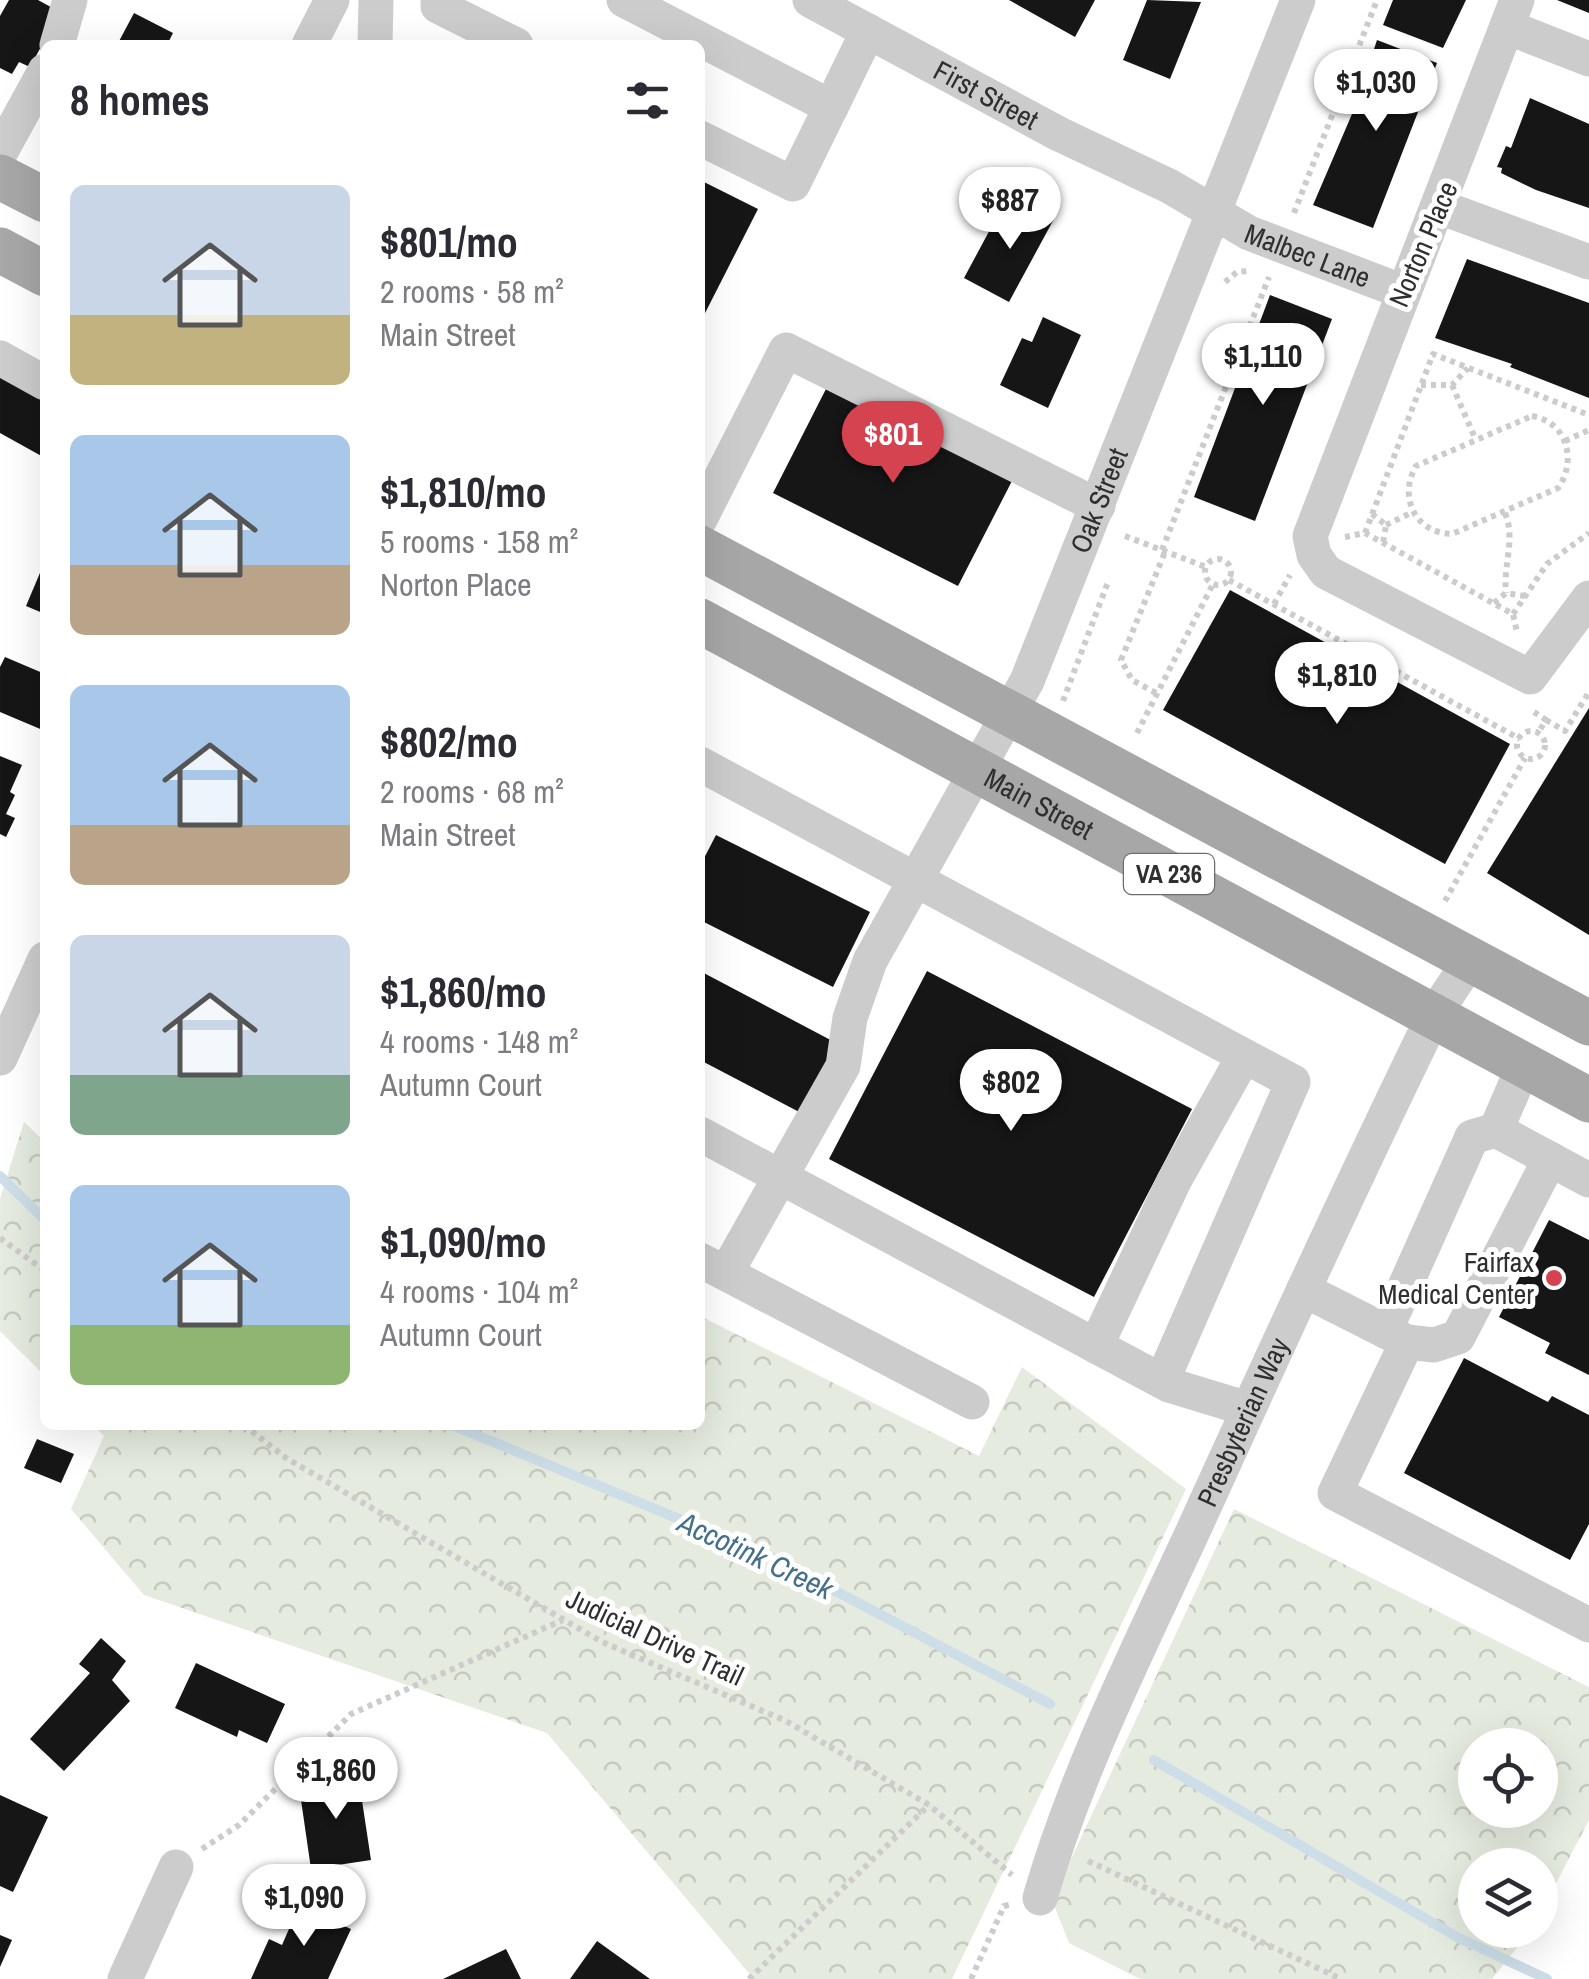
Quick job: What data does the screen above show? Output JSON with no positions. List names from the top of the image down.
{
  "streets": {
    "main road": ["Main Street", "VA 236"],
    "street": [
      "First Street",
      "Norton Place",
      "Malbec Lane",
      "Oak Street",
      "Presbyterian Way"
    ],
    "path": ["Judicial Drive Trail"]
  },
  "crossings": [
    ["First Street", "Malbec Lane"],
    ["First Street", "Oak Street"],
    ["Norton Place", "Malbec Lane"],
    ["Malbec Lane", "Oak Street"],
    ["Oak Street", "Main Street"],
    ["Oak Street", "VA 236"],
    ["Main Street", "Presbyterian Way"],
    ["VA 236", "Presbyterian Way"],
    ["Presbyterian Way", "Judicial Drive Trail"]
  ],
  "water": ["Accotink Creek"],
  "places": ["Fairfax Medical Center"],
  "page": {
    "heading": "8 homes",
    "price": [
      "$1,030",
      "$887",
      "$1,110",
      "$801",
      "$1,810",
      "$802",
      "$1,860",
      "$1,090"
    ],
    "list": [
      {
        "name": "$801/mo",
        "note": "2 rooms · 58 m² · Main Street"
      },
      {
        "name": "$1,810/mo",
        "note": "5 rooms · 158 m² · Norton Place"
      },
      {
        "name": "$802/mo",
        "note": "2 rooms · 68 m² · Main Street"
      },
      {
        "name": "$1,860/mo",
        "note": "4 rooms · 148 m² · Autumn Court"
      },
      {
        "name": "$1,090/mo",
        "note": "4 rooms · 104 m² · Autumn Court"
      }
    ]
  }
}
